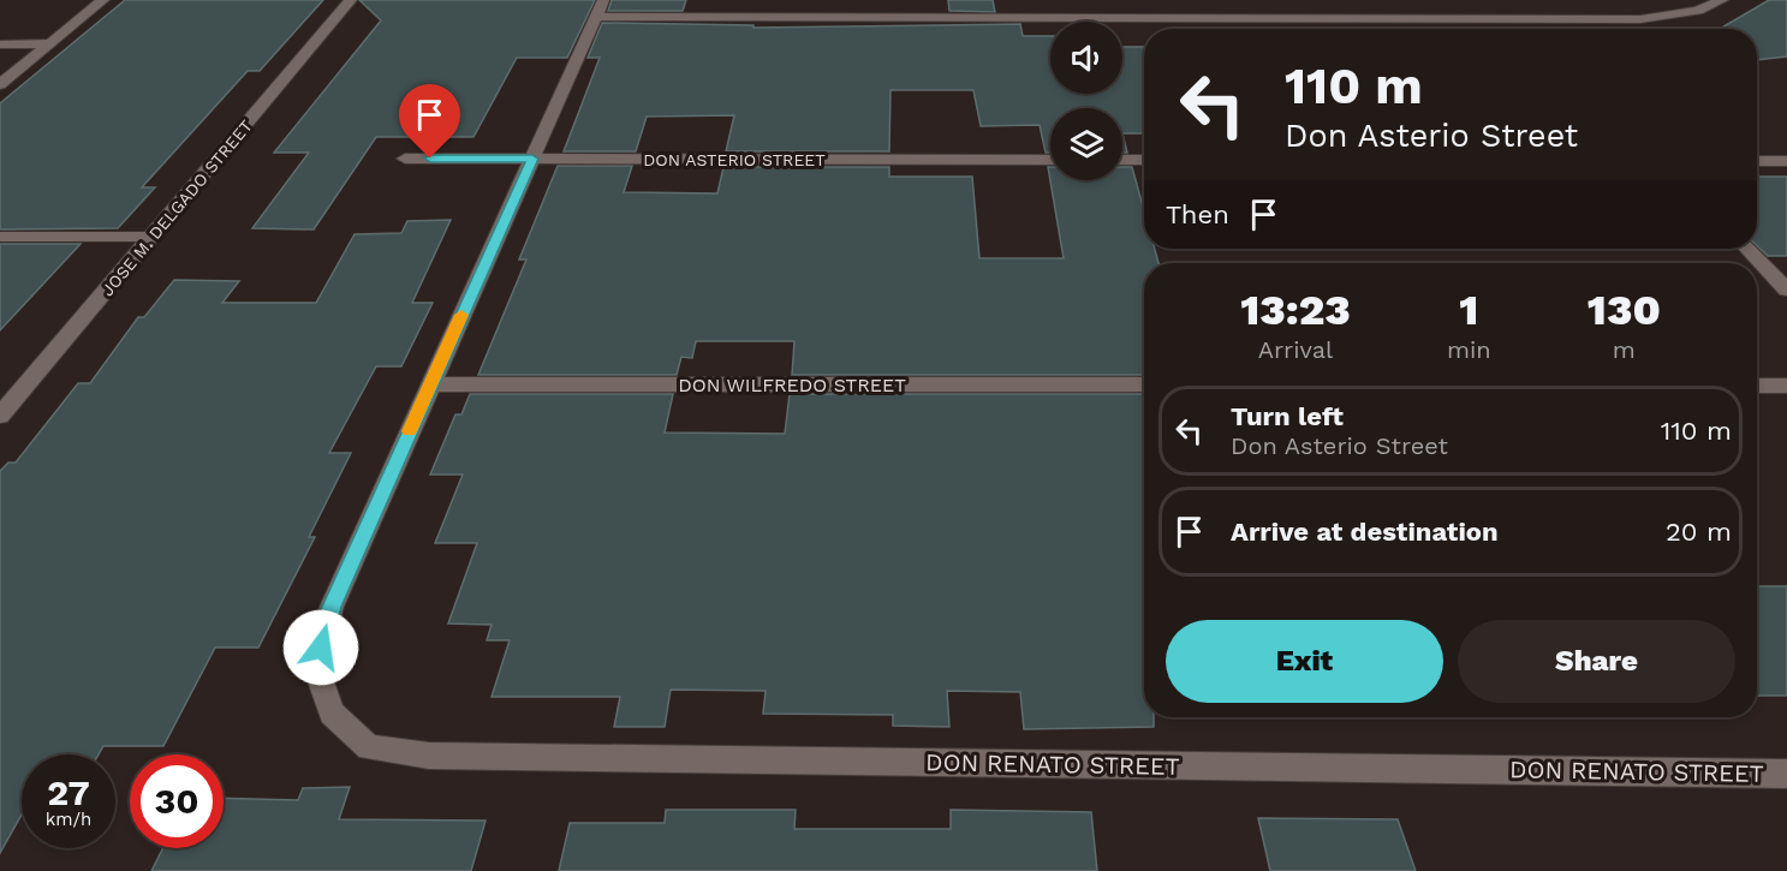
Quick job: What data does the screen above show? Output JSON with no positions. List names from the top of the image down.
{
  "streets": {
    "street": [
      "DON ASTERIO STREET",
      "JOSE M. DELGADO STREET",
      "DON WILFREDO STREET",
      "DON RENATO STREET"
    ]
  },
  "crossings": [
    ["DON WILFREDO STREET", "DON RENATO STREET"]
  ],
  "page": {
    "turn": ["110 m", "Don Asterio Street"],
    "then": "Then",
    "eta": [
      "13:23",
      "Arrival",
      "1",
      "min",
      "130",
      "m"
    ],
    "list": [
      {
        "name": "Turn left",
        "note": "Don Asterio Street",
        "value": "110 m"
      },
      {
        "name": "Arrive at destination",
        "value": "20 m"
      }
    ],
    "buttons": ["Exit", "Share"],
    "speed": "27 km/h",
    "limit": "30"
  }
}
